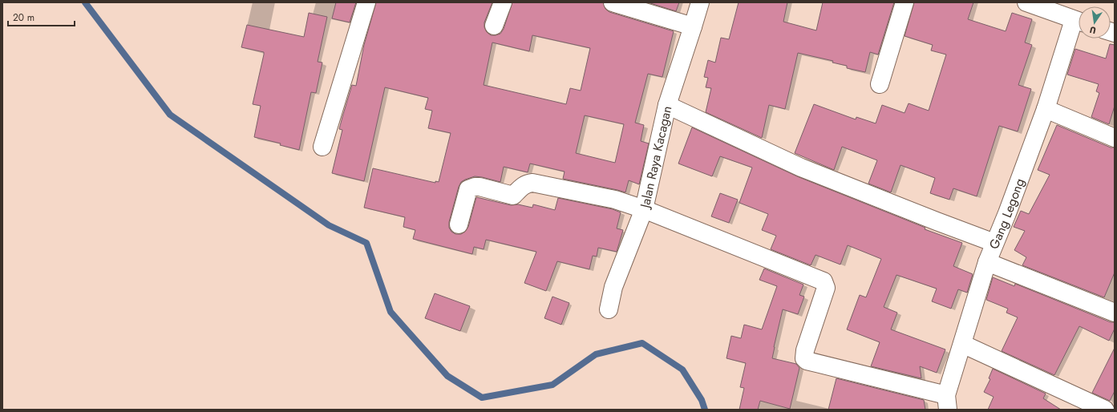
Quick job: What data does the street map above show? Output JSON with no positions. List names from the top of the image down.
{
  "streets": {
    "street": ["Jalan Raya Kacagan", "Gang Legong"]
  },
  "scale_bar": "20 m",
  "north": "bottom"
}
